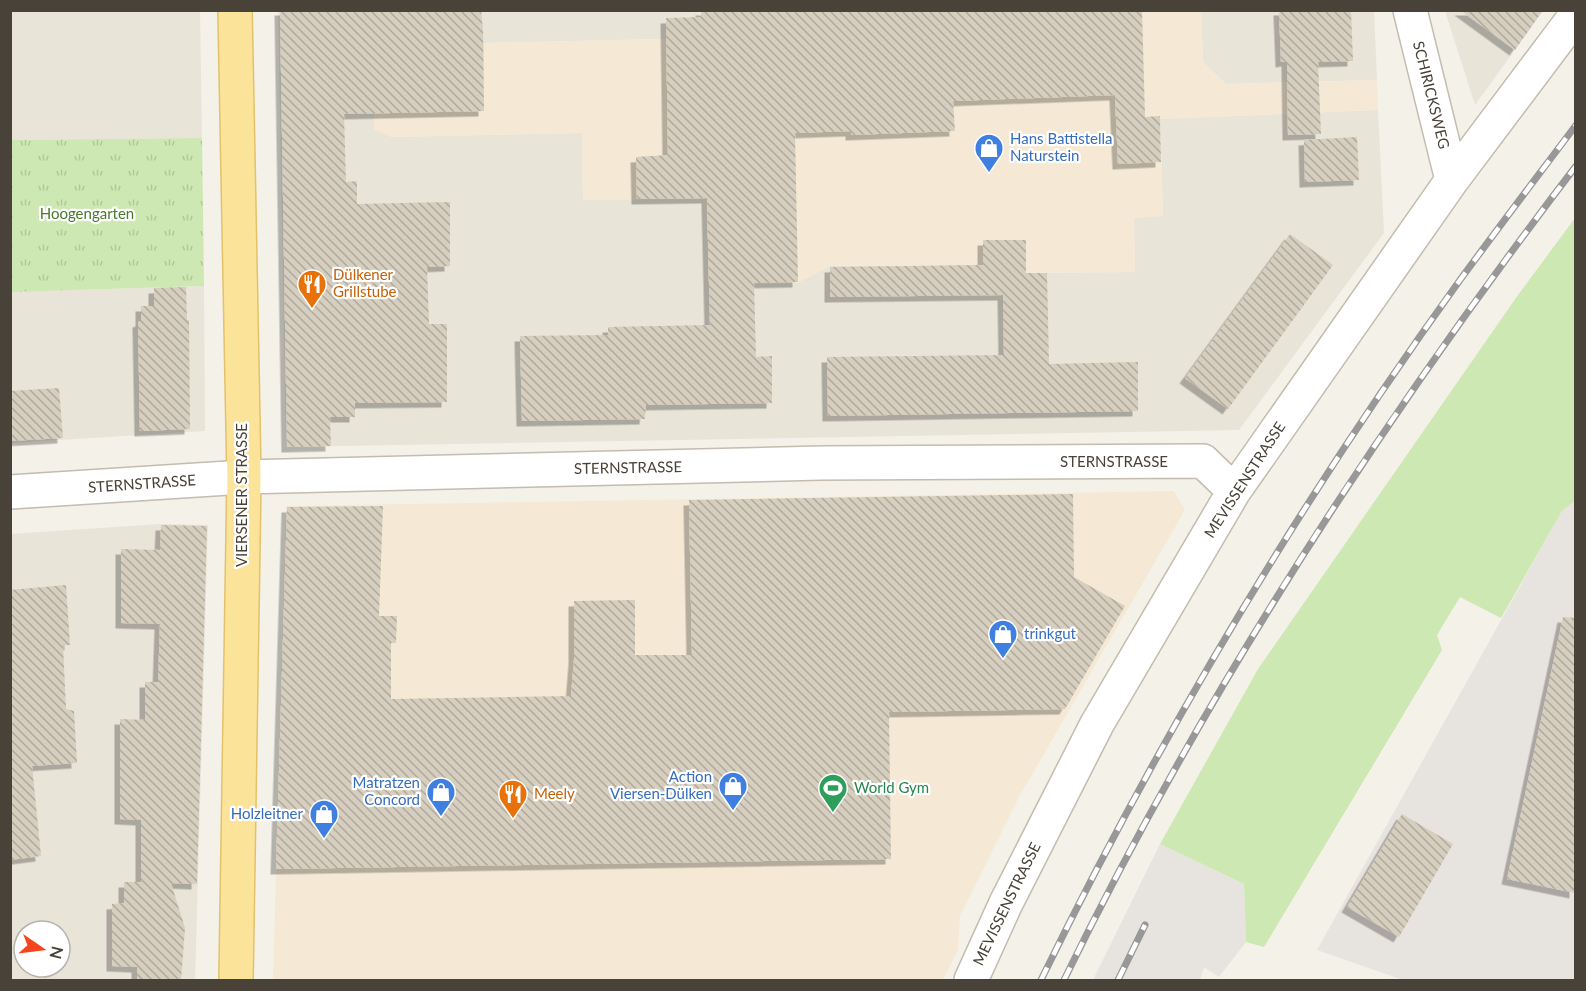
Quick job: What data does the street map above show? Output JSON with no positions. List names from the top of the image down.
{
  "streets": {
    "main road": ["VIERSENER STRASSE"],
    "street": ["SCHIRICKSWEG", "STERNSTRASSE", "MEVISSENSTRASSE"]
  },
  "crossings": [
    ["SCHIRICKSWEG", "MEVISSENSTRASSE"],
    ["STERNSTRASSE", "MEVISSENSTRASSE"],
    ["STERNSTRASSE", "VIERSENER STRASSE"]
  ],
  "parks": ["Hoogengarten"],
  "places": {
    "shop": [
      "Hans Battistella Naturstein",
      "trinkgut",
      "Action Viersen-Dülken",
      "Matratzen Concord",
      "Holzleitner"
    ],
    "restaurant": ["Dülkener Grillstube", "Meely"],
    "sports": ["World Gym"]
  },
  "north": "right"
}
